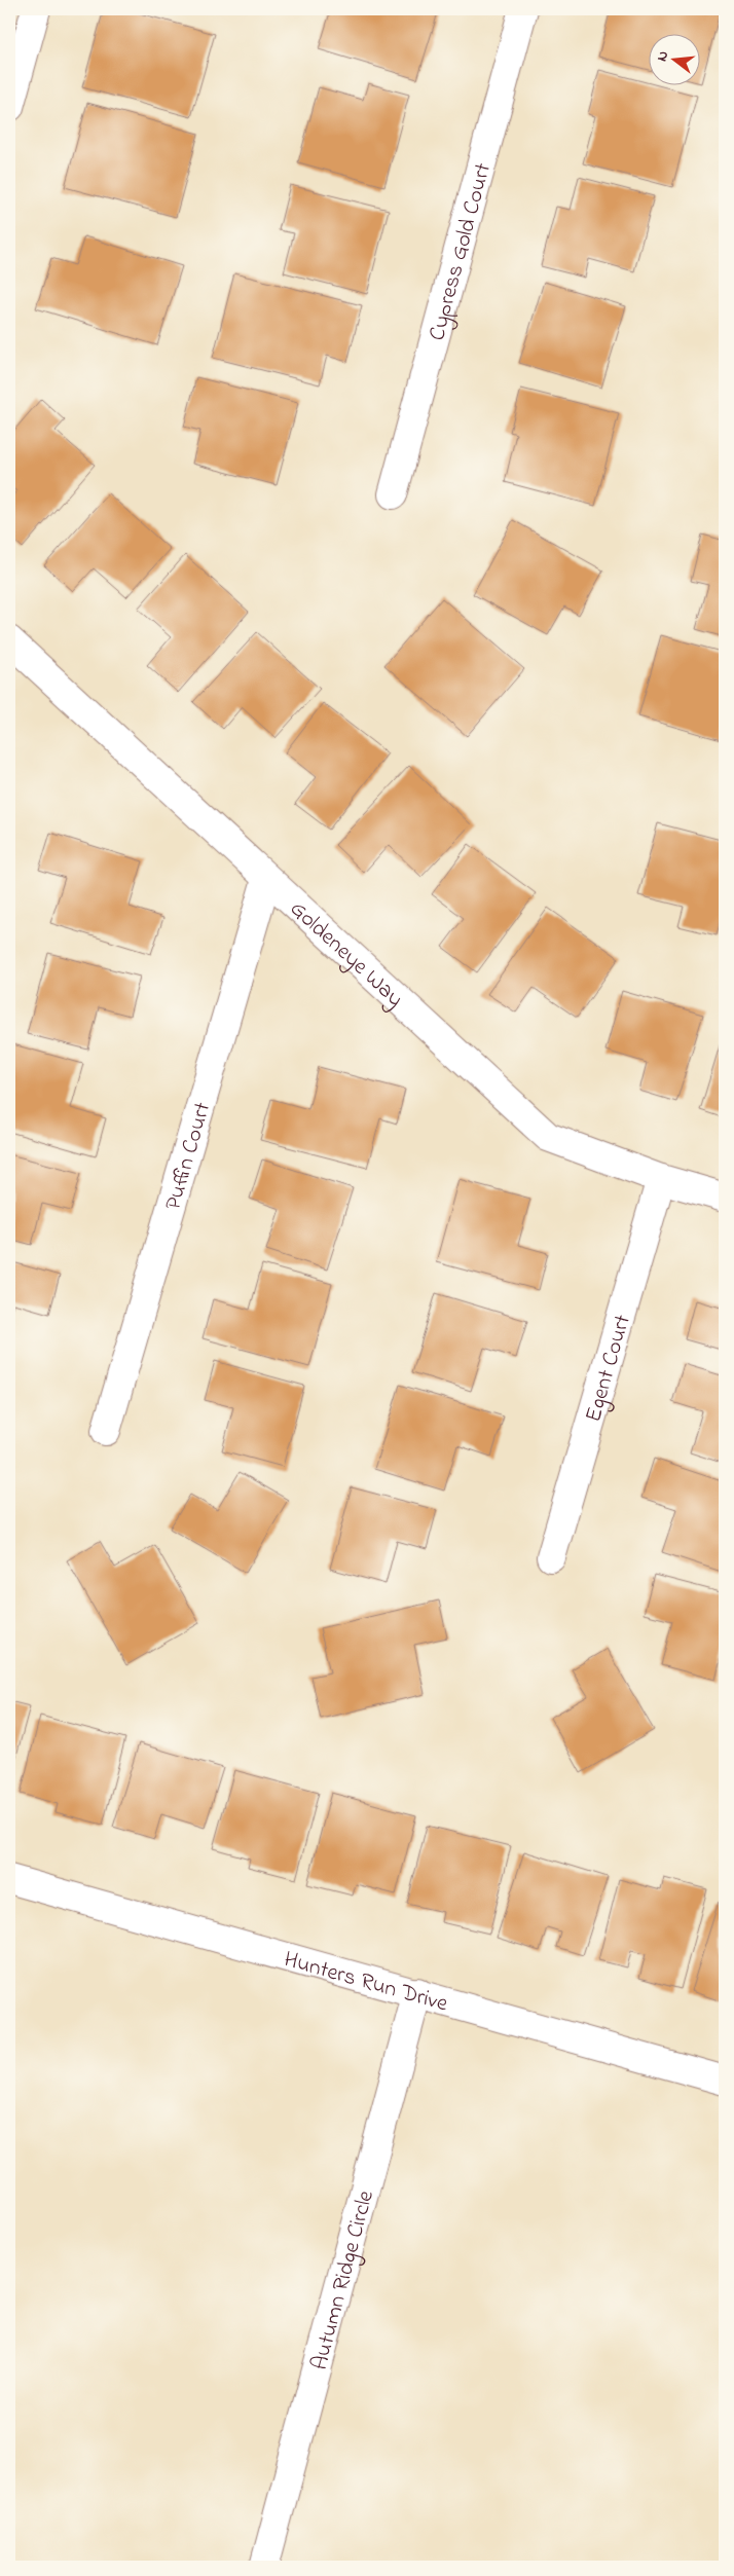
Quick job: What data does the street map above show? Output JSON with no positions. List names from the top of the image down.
{
  "streets": {
    "street": [
      "Cypress Gold Court",
      "Goldeneye Way",
      "Puffin Court",
      "Egent Court",
      "Hunters Run Drive",
      "Autumn Ridge Circle"
    ]
  },
  "crossings": [
    ["Goldeneye Way", "Puffin Court"],
    ["Goldeneye Way", "Egent Court"],
    ["Hunters Run Drive", "Autumn Ridge Circle"]
  ],
  "north": "left"
}
